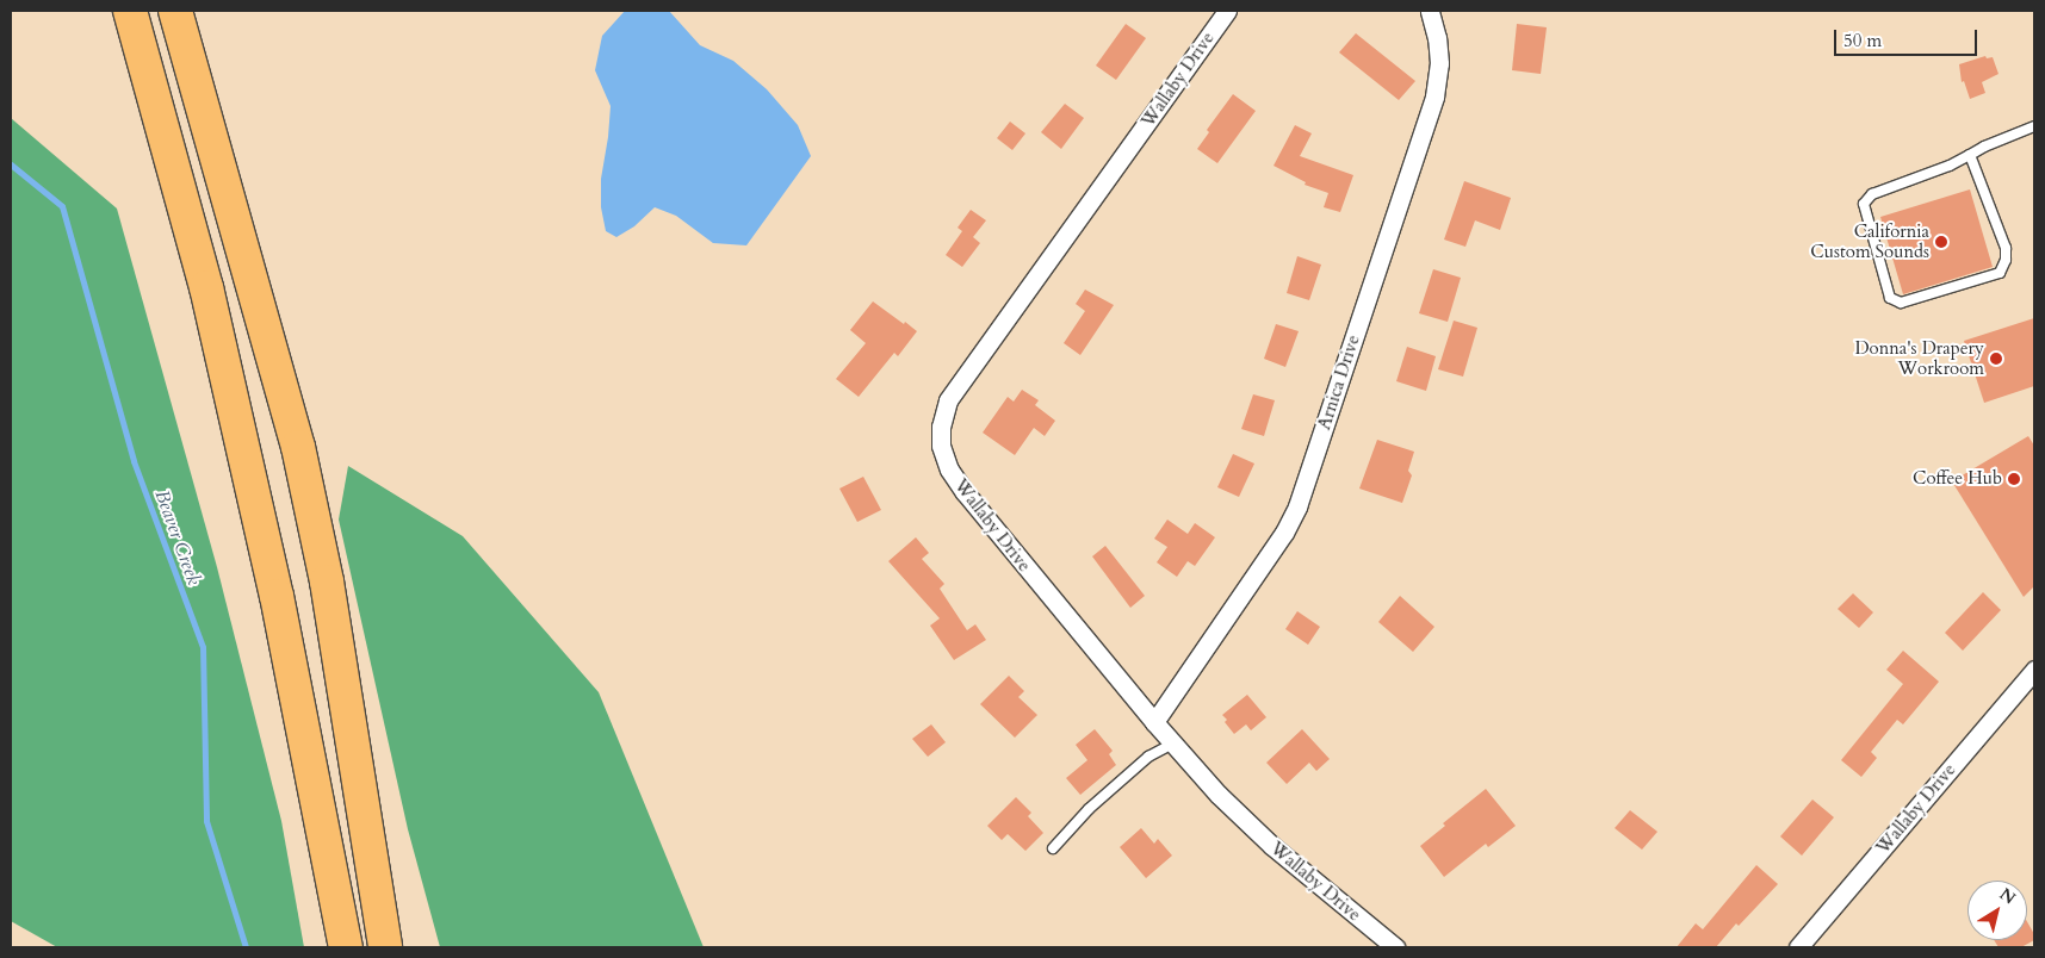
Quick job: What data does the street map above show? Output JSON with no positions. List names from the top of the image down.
{
  "streets": {
    "street": ["Wallaby Drive", "Arnica Drive"]
  },
  "crossings": [
    ["Wallaby Drive", "Arnica Drive"]
  ],
  "water": ["Beaver Creek"],
  "places": ["California Custom Sounds", "Donna's Drapery Workroom", "Coffee Hub"],
  "scale_bar": "50 m",
  "north": "top right"
}
